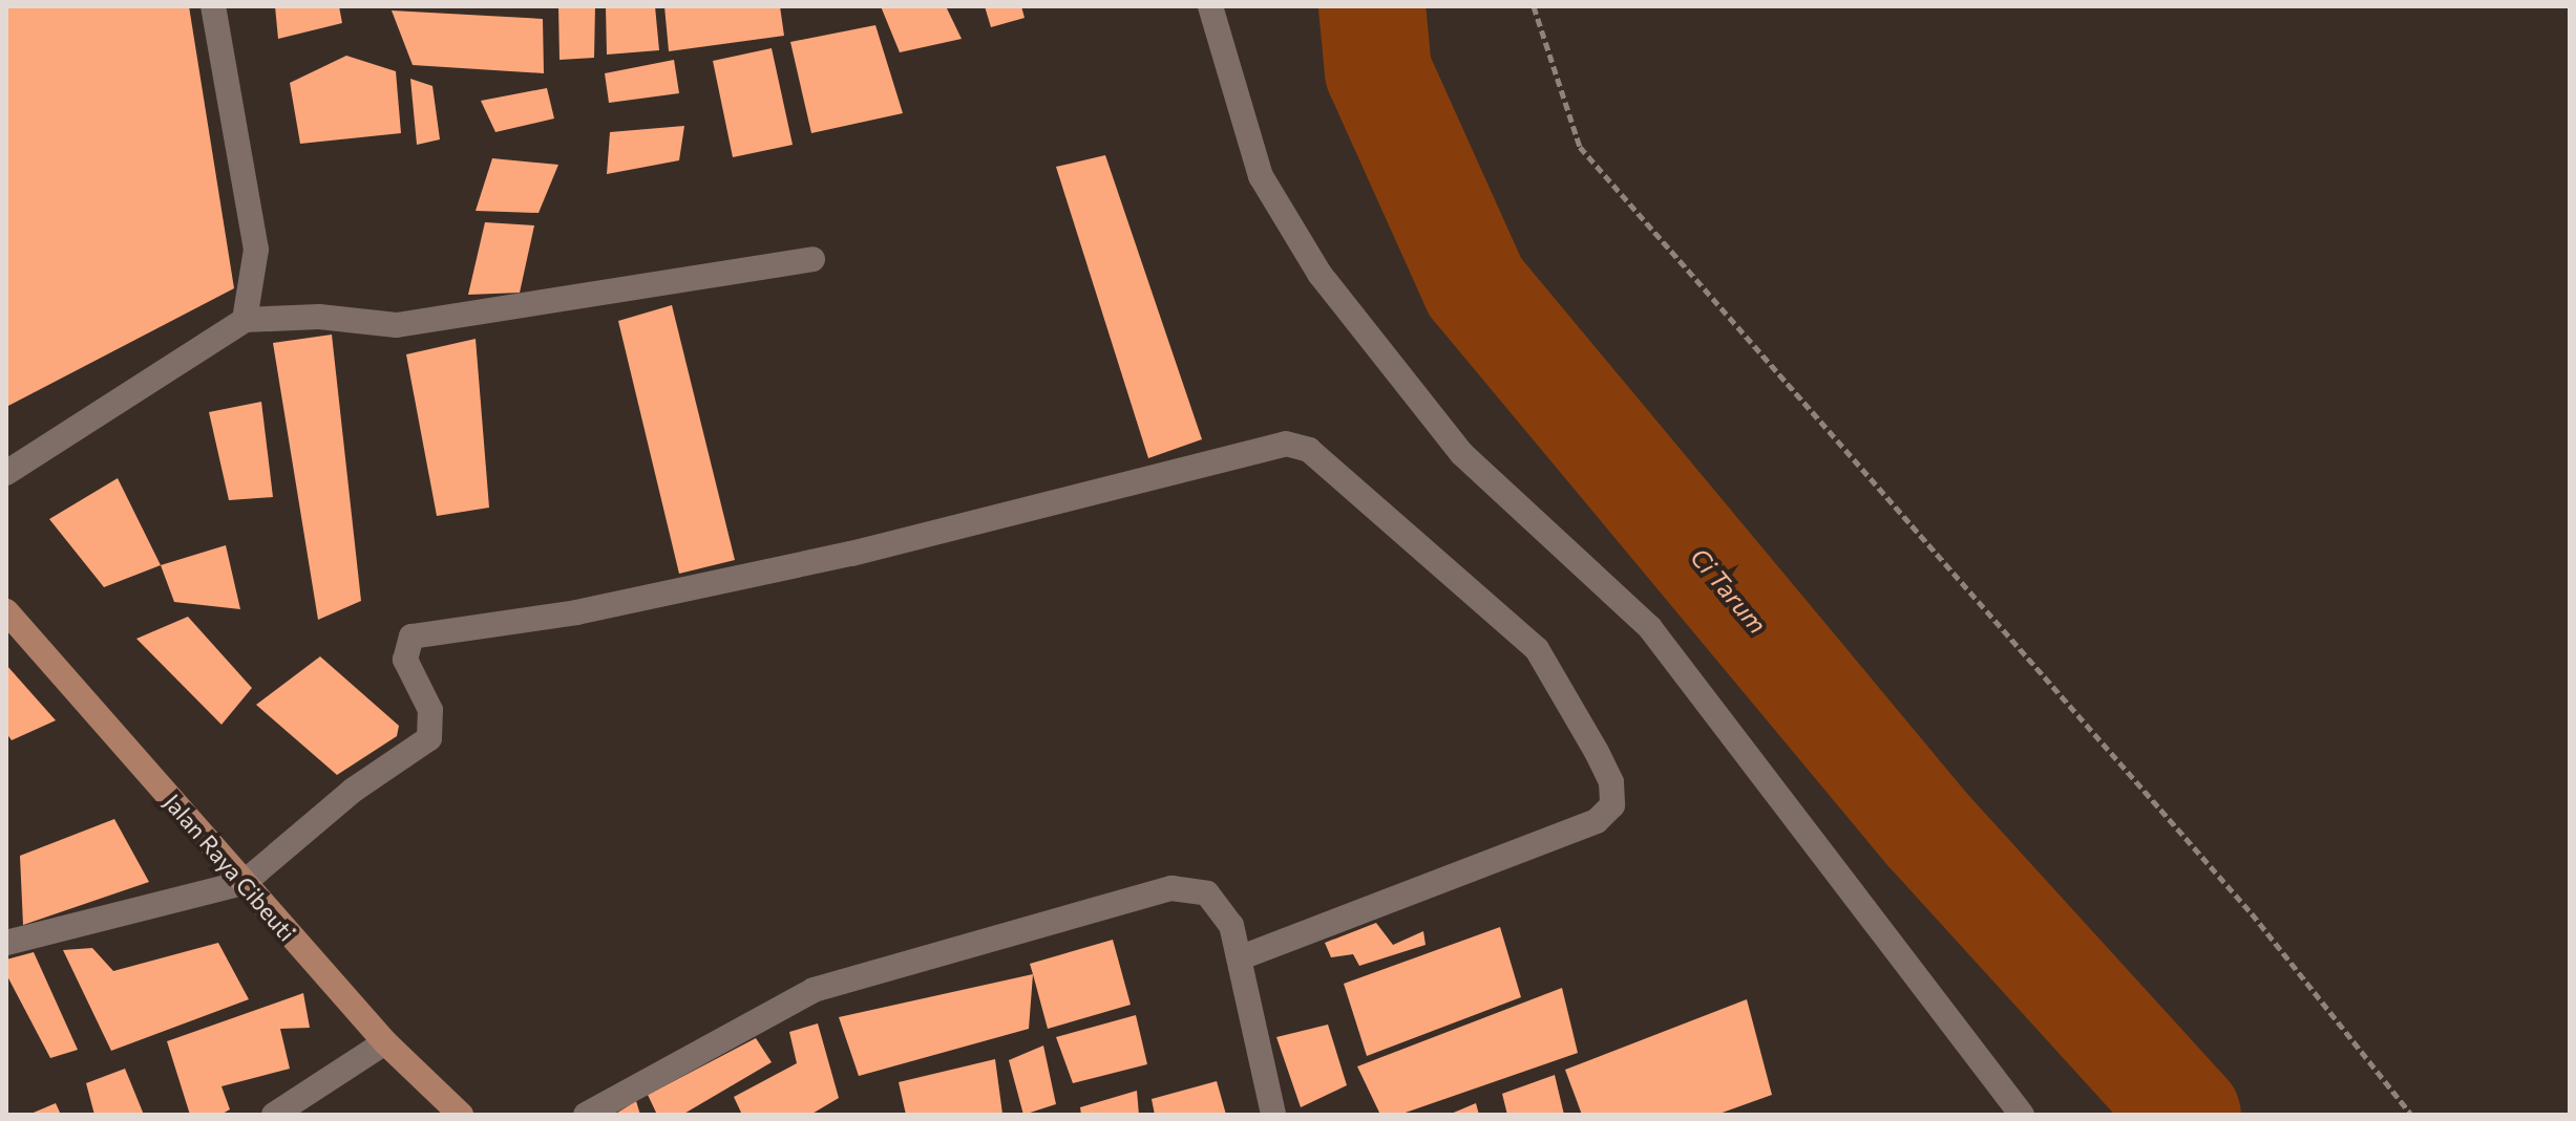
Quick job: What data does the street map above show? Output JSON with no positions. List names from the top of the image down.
{
  "streets": {
    "main road": ["Jalan Raya Cibeuti"]
  },
  "water": ["Ci Tarum"]
}
